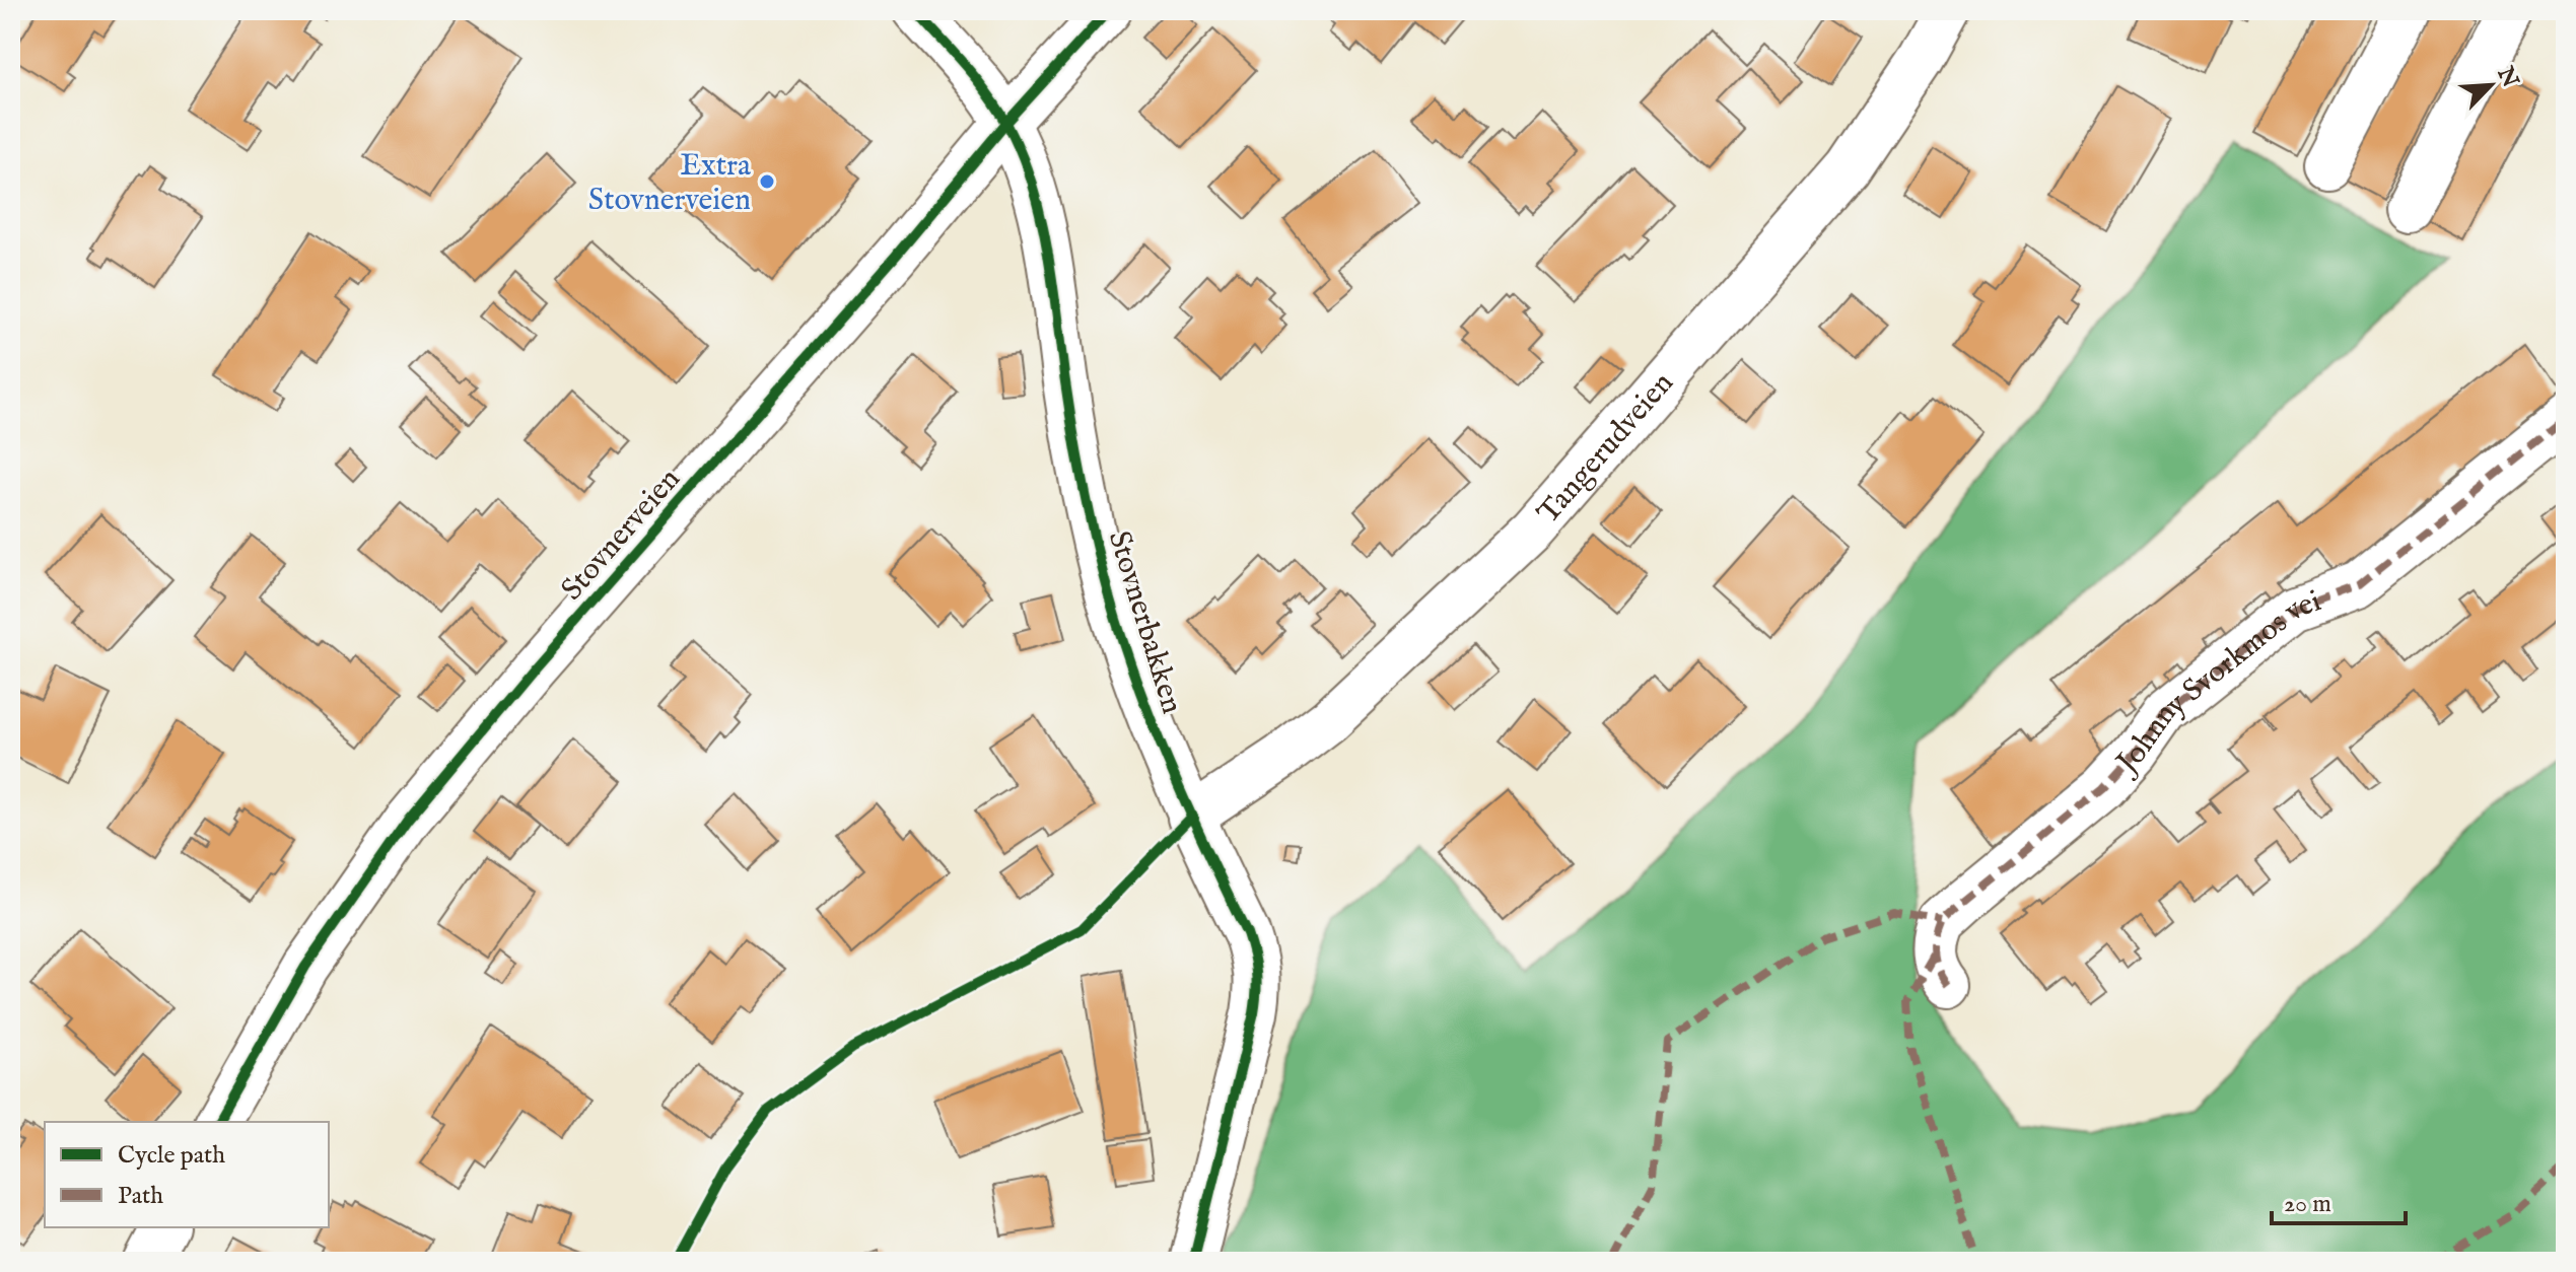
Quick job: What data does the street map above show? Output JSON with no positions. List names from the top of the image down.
{
  "streets": {
    "street": [
      "Tangerudveien",
      "Stovnerveien",
      "Stovnerbakken",
      "Johnny Svorkmos vei"
    ]
  },
  "crossings": [
    ["Tangerudveien", "Stovnerbakken"],
    ["Stovnerveien", "Stovnerbakken"]
  ],
  "places": ["Extra Stovnerveien"],
  "legend": ["Cycle path", "Path"],
  "scale_bar": "20 m",
  "north": "top right"
}
